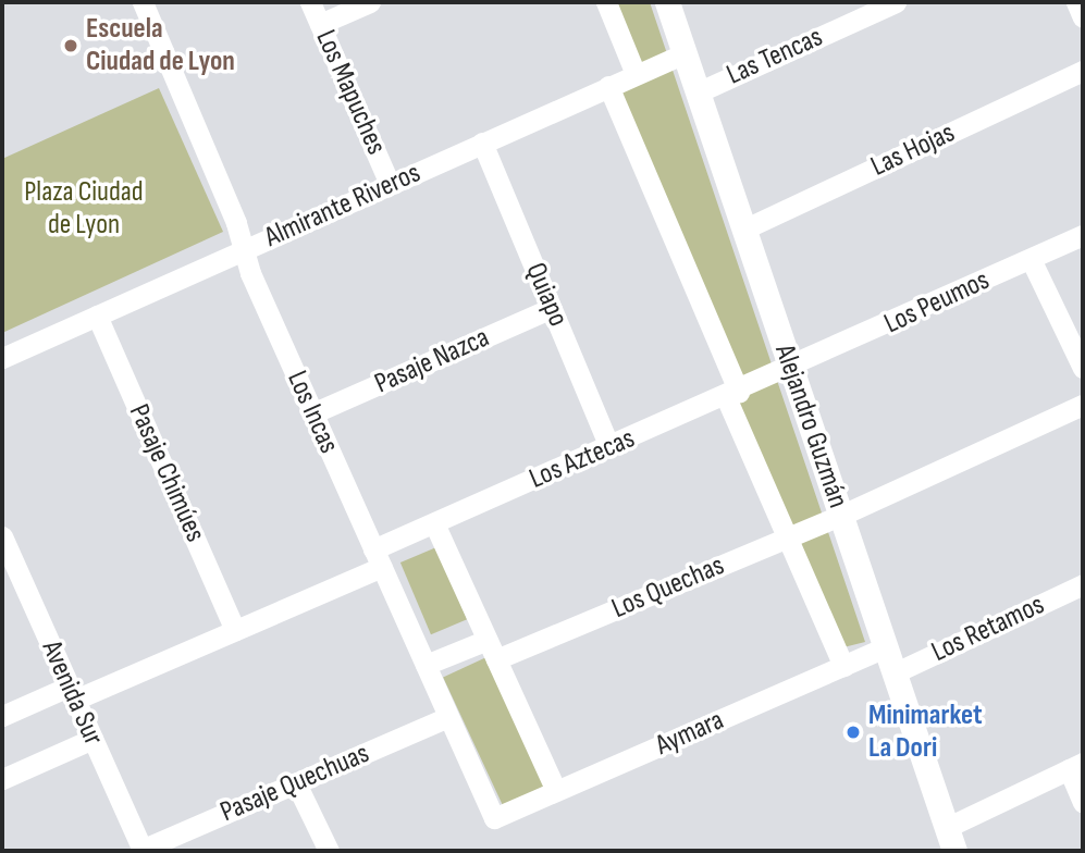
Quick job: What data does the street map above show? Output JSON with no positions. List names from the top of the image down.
{
  "streets": {
    "street": [
      "Las Tencas",
      "Los Mapuches",
      "Las Hojas",
      "Almirante Riveros",
      "Quiapo",
      "Los Peumos",
      "Pasaje Nazca",
      "Los Incas",
      "Alejandro Guzmán",
      "Los Aztecas",
      "Pasaje Chimúes",
      "Los Quechas",
      "Los Retamos",
      "Avenida Sur",
      "Aymara",
      "Pasaje Quechuas"
    ]
  },
  "crossings": [
    ["Las Tencas", "Alejandro Guzmán"],
    ["Los Mapuches", "Almirante Riveros"],
    ["Las Hojas", "Alejandro Guzmán"],
    ["Almirante Riveros", "Quiapo"],
    ["Almirante Riveros", "Los Incas"],
    ["Almirante Riveros", "Alejandro Guzmán"],
    ["Almirante Riveros", "Pasaje Chimúes"],
    ["Quiapo", "Pasaje Nazca"],
    ["Quiapo", "Los Aztecas"],
    ["Los Peumos", "Alejandro Guzmán"],
    ["Los Peumos", "Los Aztecas"],
    ["Pasaje Nazca", "Los Incas"],
    ["Los Incas", "Los Aztecas"],
    ["Los Incas", "Aymara"],
    ["Los Incas", "Pasaje Quechuas"],
    ["Alejandro Guzmán", "Los Aztecas"],
    ["Alejandro Guzmán", "Los Quechas"],
    ["Alejandro Guzmán", "Los Retamos"],
    ["Alejandro Guzmán", "Aymara"],
    ["Los Aztecas", "Pasaje Chimúes"],
    ["Los Aztecas", "Avenida Sur"],
    ["Avenida Sur", "Pasaje Quechuas"]
  ],
  "parks": ["Plaza Ciudad de Lyon"],
  "places": ["Escuela Ciudad de Lyon", "Minimarket La Dori"]
}
